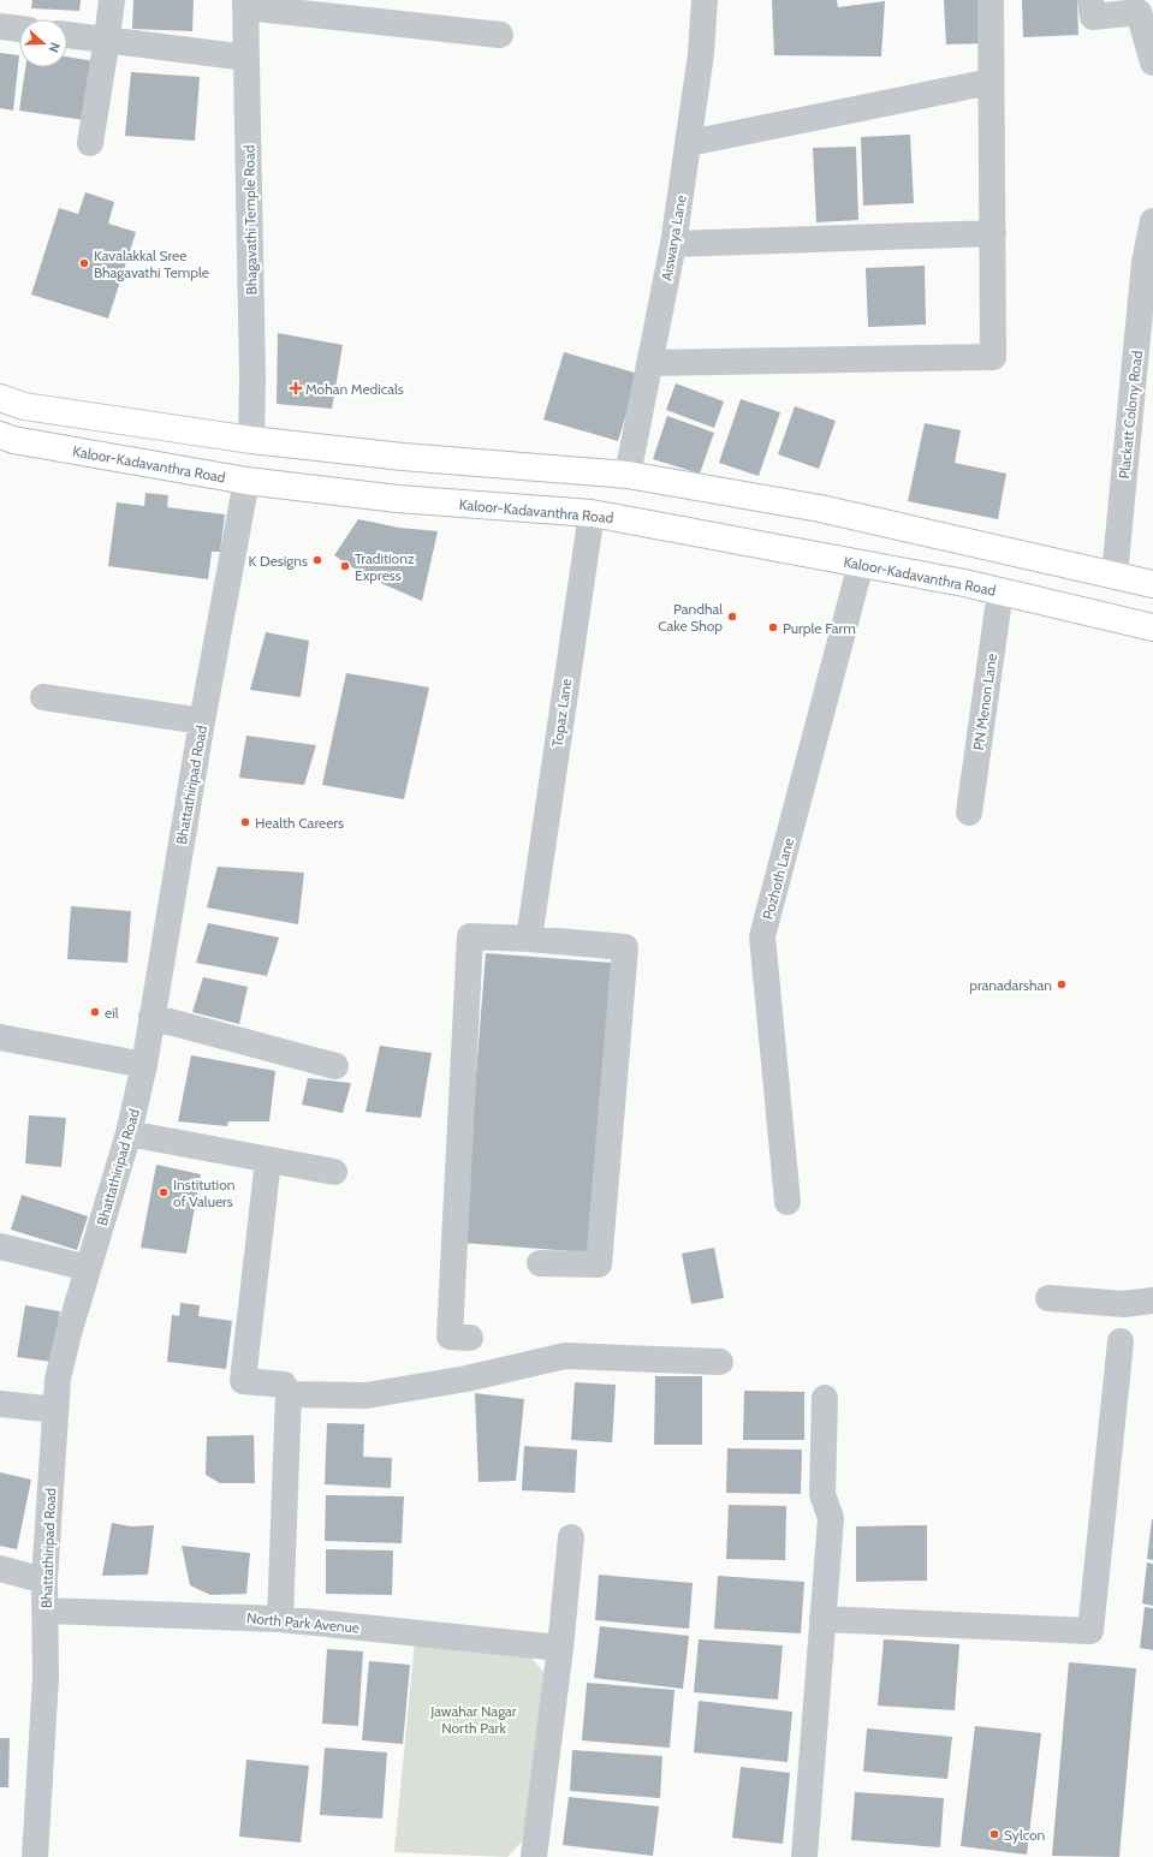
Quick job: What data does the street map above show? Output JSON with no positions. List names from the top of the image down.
{
  "streets": {
    "main road": ["Kaloor-Kadavanthra Road"],
    "street": [
      "Bhagavathi Temple Road",
      "Aiswarya Lane",
      "Plackatt Colony Road",
      "PN Menon Lane",
      "Topaz Lane",
      "Bhattathiripad Road",
      "Pozhoth Lane",
      "North Park Avenue"
    ]
  },
  "crossings": [
    ["Kaloor-Kadavanthra Road", "PN Menon Lane"],
    ["Kaloor-Kadavanthra Road", "Topaz Lane"],
    ["Kaloor-Kadavanthra Road", "Bhattathiripad Road"],
    ["Kaloor-Kadavanthra Road", "Pozhoth Lane"],
    ["Bhattathiripad Road", "North Park Avenue"]
  ],
  "parks": ["Jawahar Nagar North Park"],
  "places": {
    "other": [
      "Kavalakkal Sree Bhagavathi Temple",
      "K Designs",
      "Traditionz Express",
      "Pandhal Cake Shop",
      "Purple Farm",
      "Health Careers",
      "pranadarshan",
      "eil",
      "Institution of Valuers",
      "Sylcon"
    ],
    "health": ["Mohan Medicals"]
  },
  "north": "right"
}
